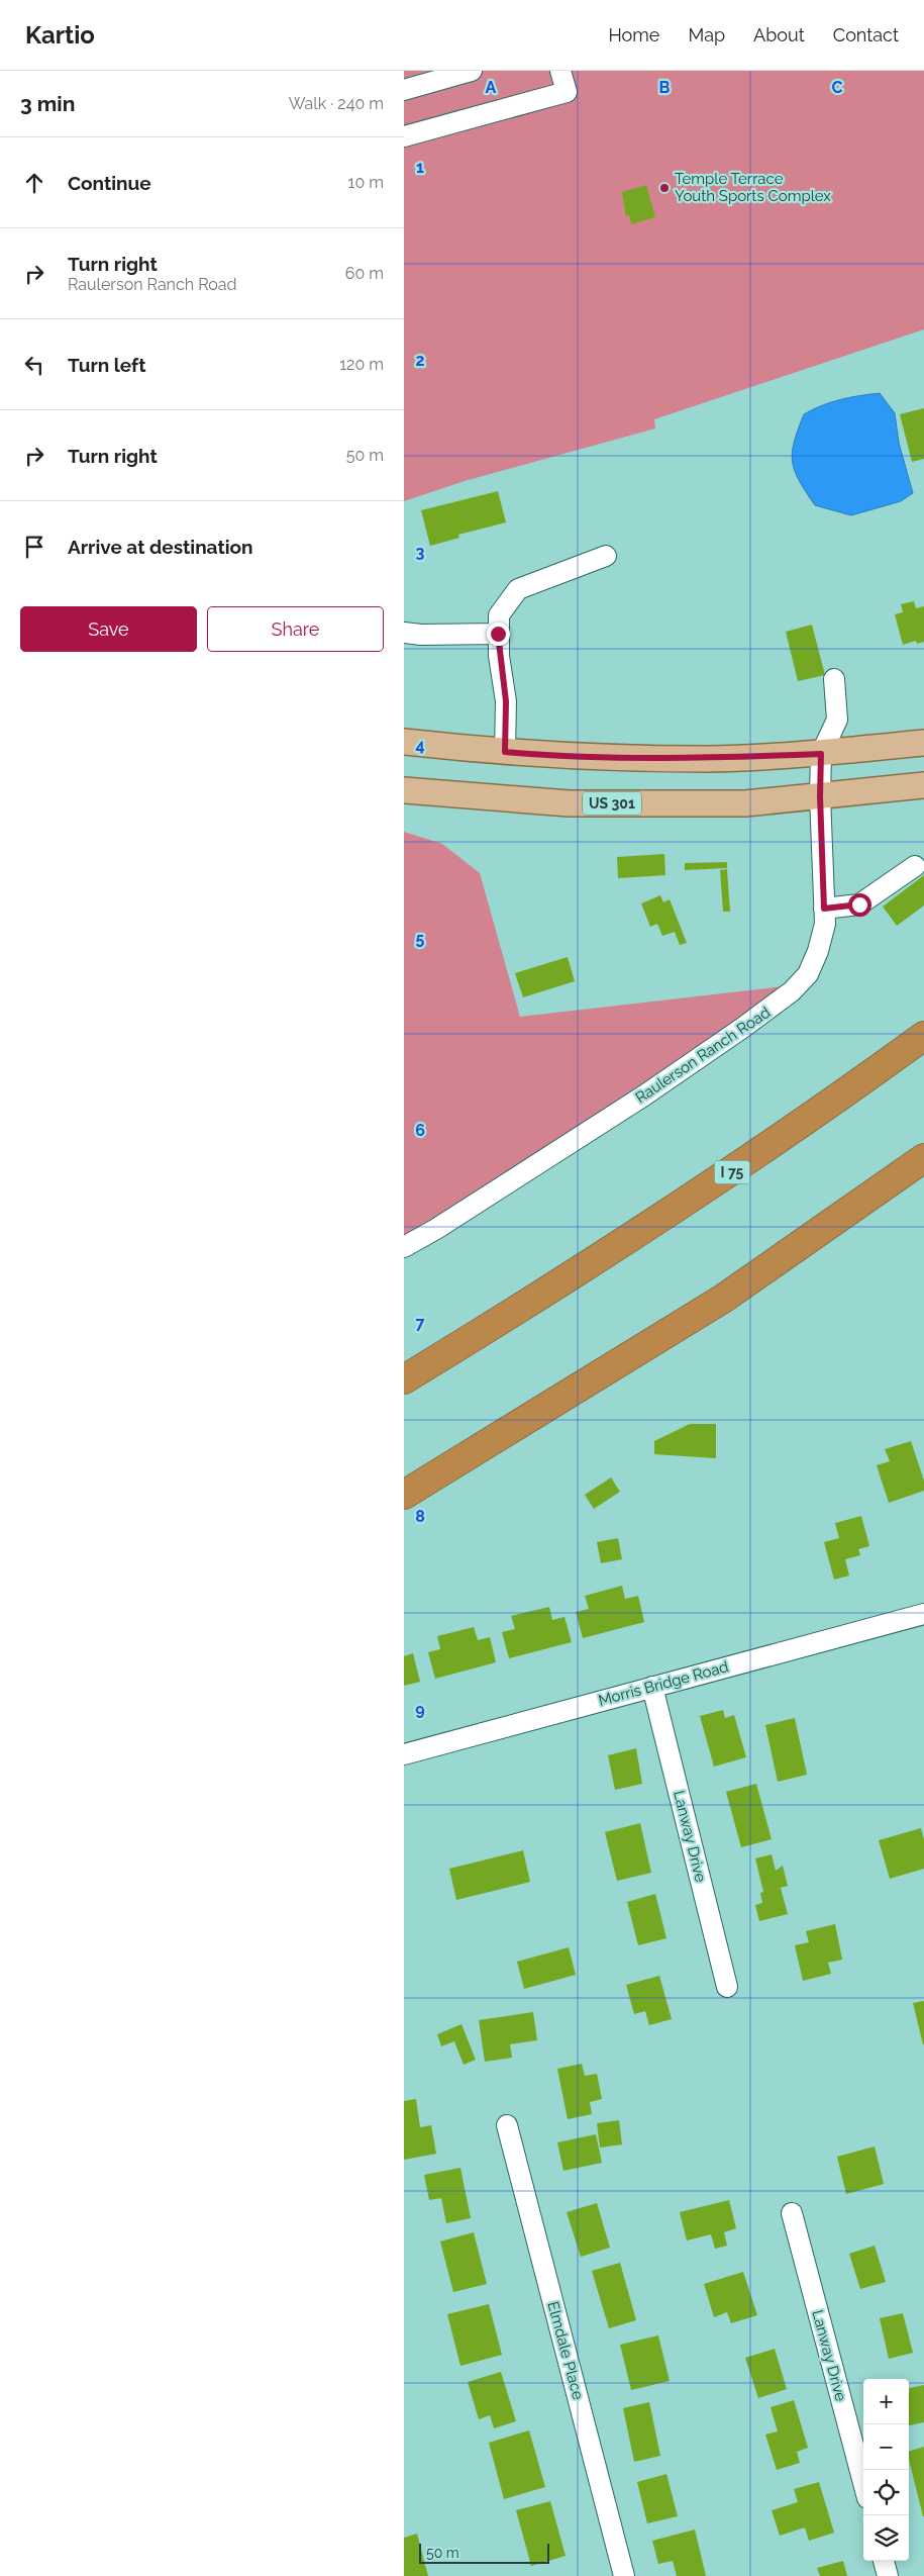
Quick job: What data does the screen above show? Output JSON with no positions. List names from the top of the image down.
{
  "streets": {
    "highway": ["I 75"],
    "main road": ["US 301"],
    "street": [
      "Raulerson Ranch Road",
      "Morris Bridge Road",
      "Lanway Drive",
      "Elmdale Place"
    ]
  },
  "crossings": [
    ["US 301", "Raulerson Ranch Road"],
    ["Morris Bridge Road", "Lanway Drive"]
  ],
  "places": ["Temple Terrace Youth Sports Complex"],
  "scale_bar": "50 m",
  "page": {
    "header": "Kartio",
    "nav": [
      "Home",
      "Map",
      "About",
      "Contact"
    ],
    "heading": ["3 min", "Walk · 240 m"],
    "list": [
      ["Continue", "10 m"],
      ["Turn right", "Raulerson Ranch Road", "60 m"],
      ["Turn left", "120 m"],
      ["Turn right", "50 m"],
      "Arrive at destination"
    ],
    "buttons": ["Save", "Share"],
    "map_buttons": ["+", "−"],
    "scale": "50 m"
  },
  "grid": {
    "columns": ["A", "B", "C"],
    "rows": [
      "1",
      "2",
      "3",
      "4",
      "5",
      "6",
      "7",
      "8",
      "9"
    ]
  }
}
